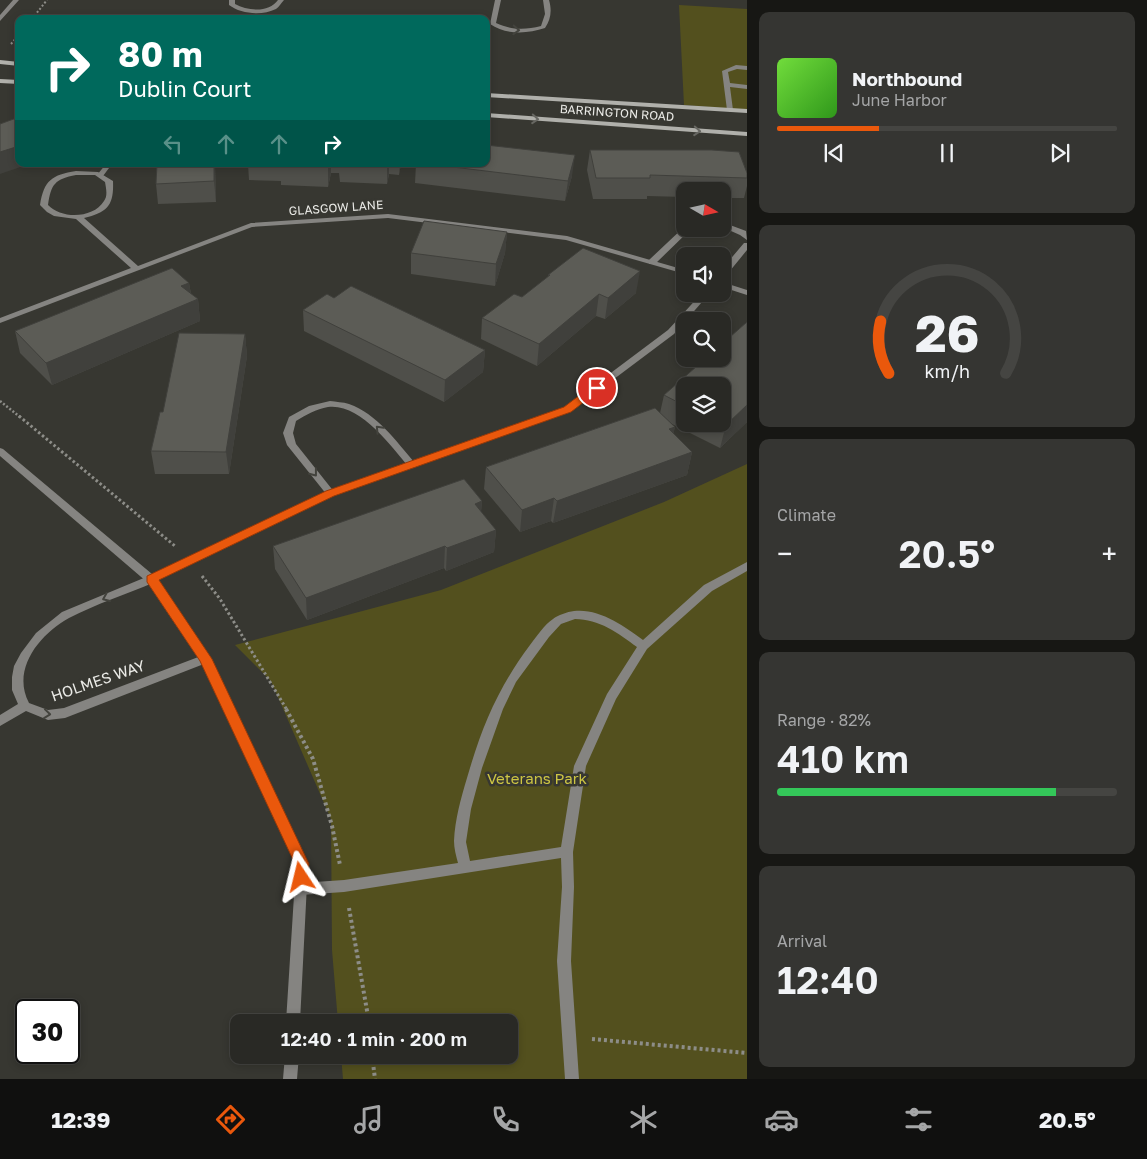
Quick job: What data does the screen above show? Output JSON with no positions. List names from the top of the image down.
{
  "streets": {
    "main road": ["BARRINGTON ROAD"],
    "street": ["GLASGOW LANE", "HOLMES WAY"]
  },
  "one_way": ["HOLMES WAY"],
  "parks": ["Veterans Park"],
  "north": "right",
  "page": {
    "turn": ["80 m", "Dublin Court"],
    "song": ["Northbound", "June Harbor"],
    "tile": [
      "Climate",
      ["Range · 82%", "410 km"],
      ["Arrival", "12:40"]
    ],
    "heat": ["−", "20.5°", "+"],
    "limit": "30",
    "trip": "12:40 · 1 min · 200 m",
    "tabs": ["12:39", "20.5°"],
    "gauge": ["26", "km/h"]
  }
}
